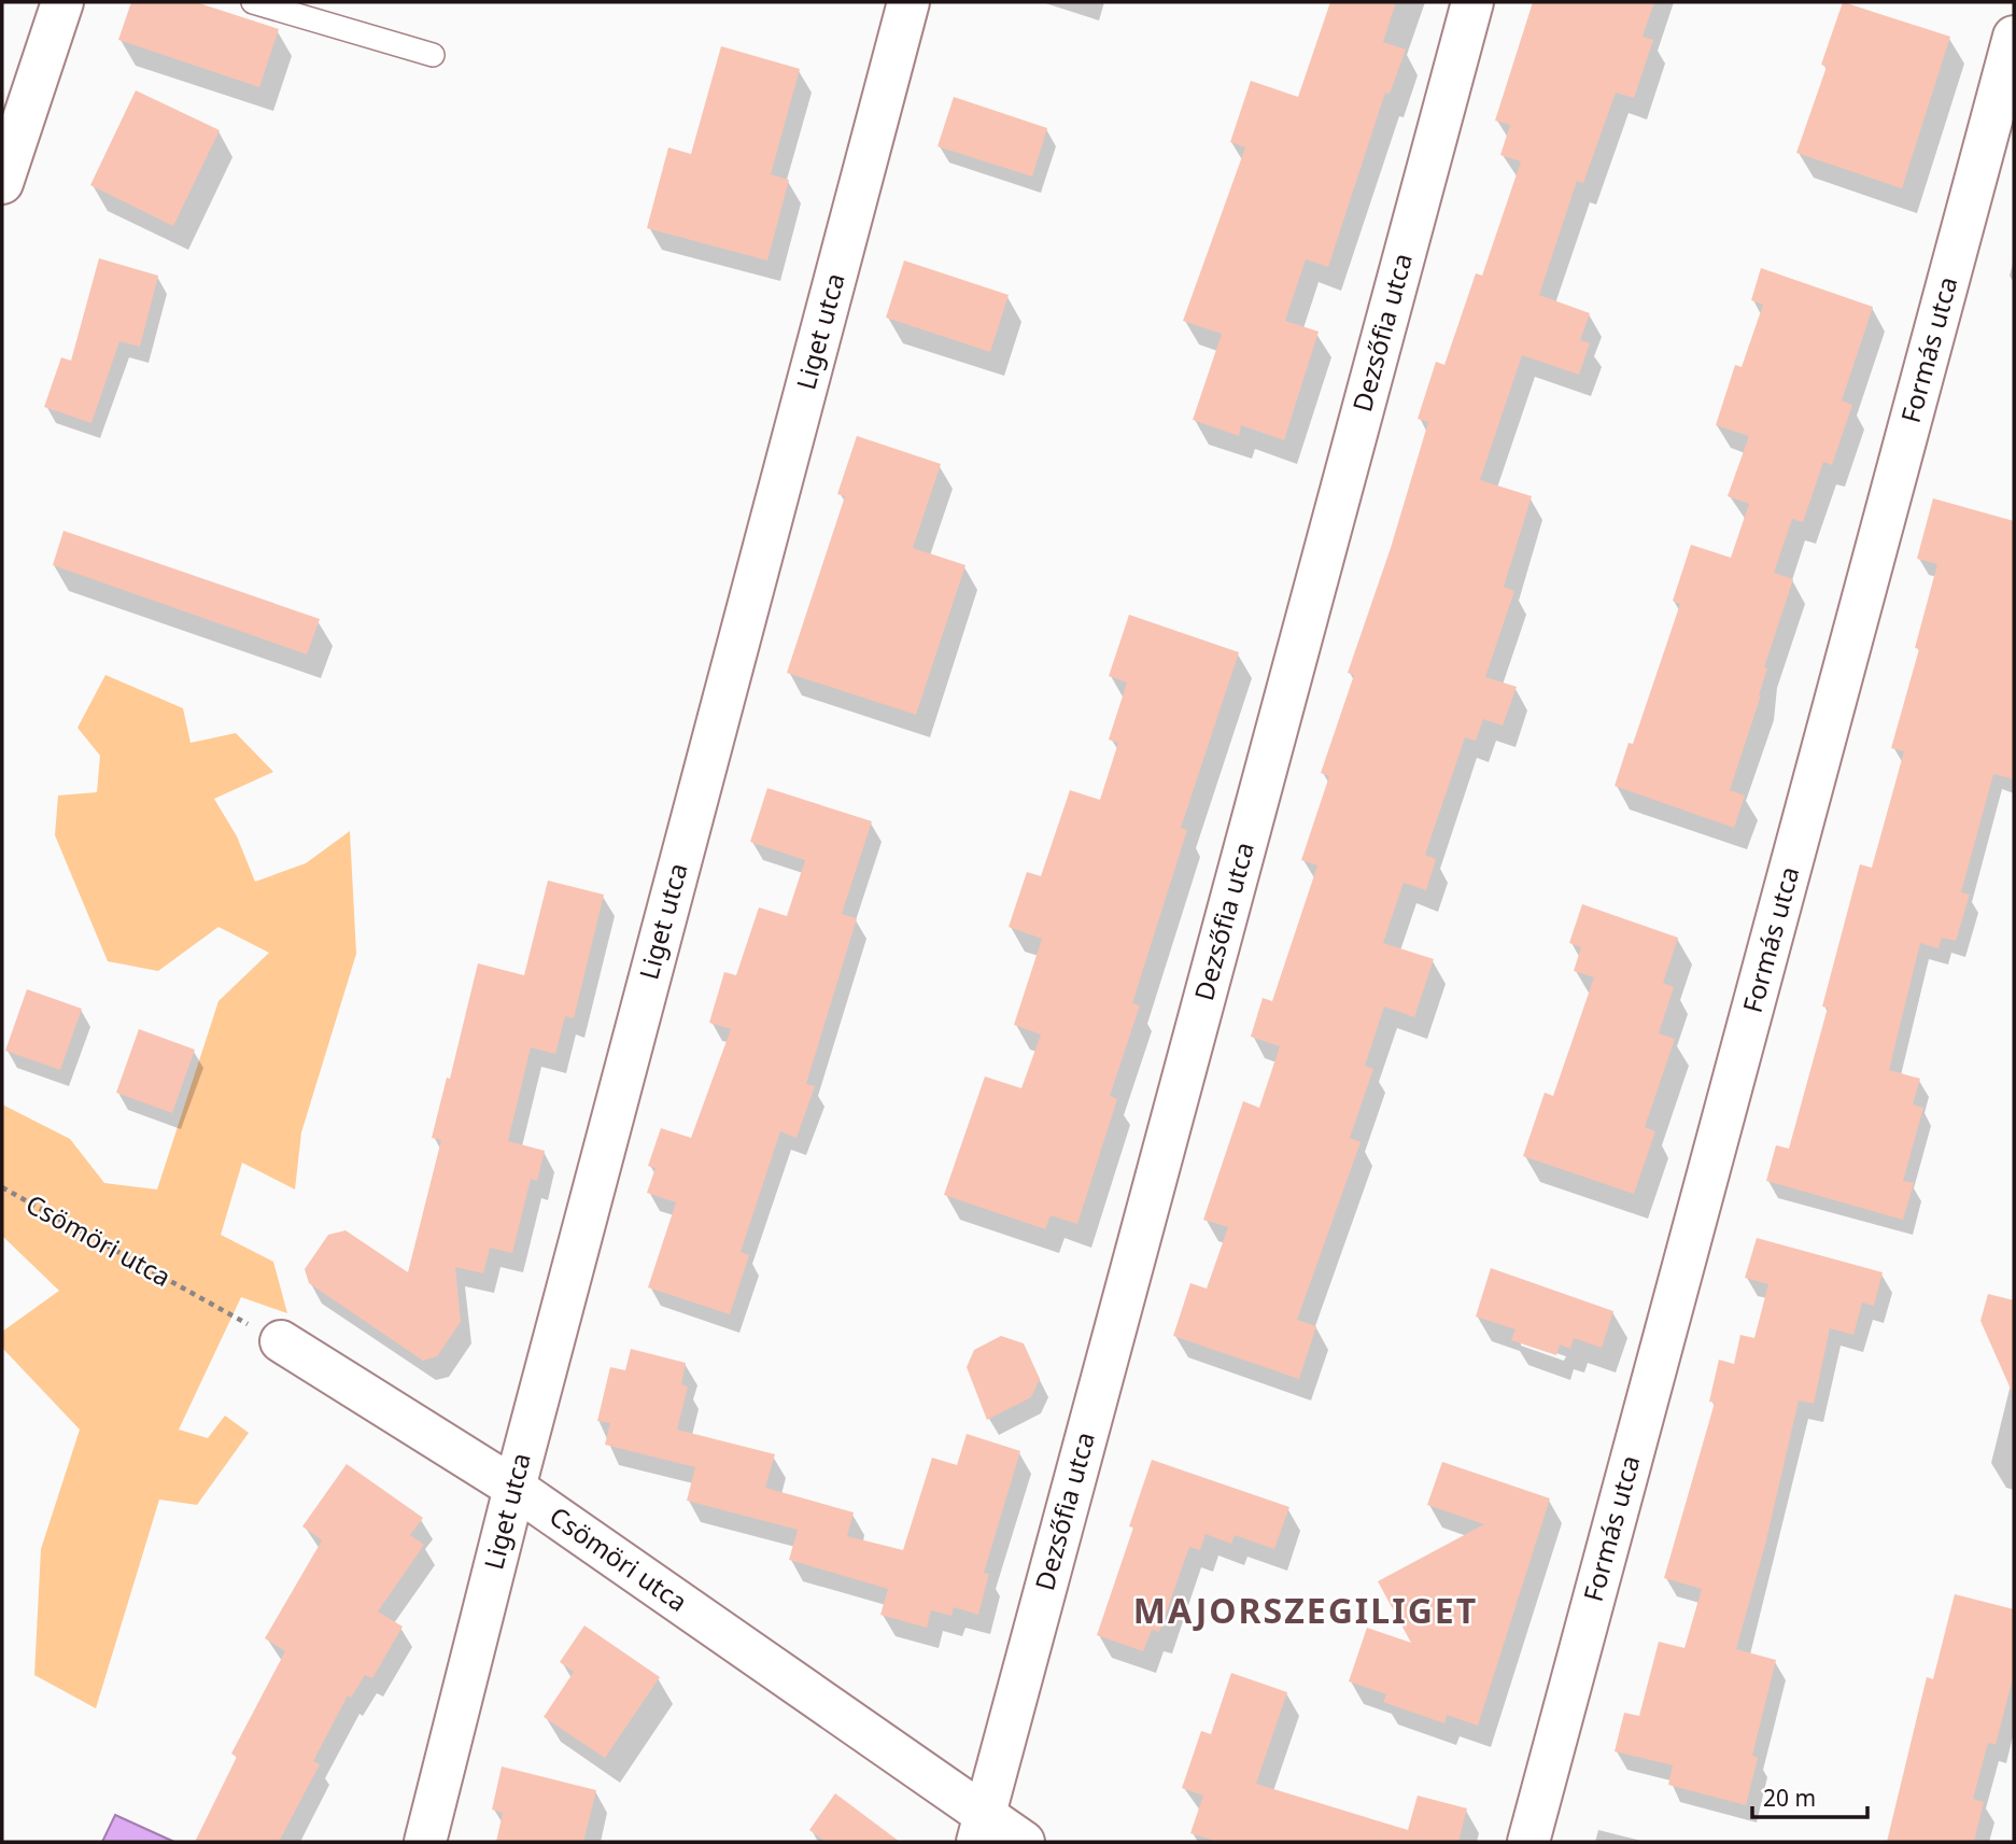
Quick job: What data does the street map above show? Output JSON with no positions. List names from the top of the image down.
{
  "streets": {
    "street": [
      "Liget utca",
      "Dezsőfia utca",
      "Formás utca",
      "Csömöri utca"
    ]
  },
  "crossings": [
    ["Liget utca", "Csömöri utca"],
    ["Dezsőfia utca", "Csömöri utca"]
  ],
  "districts": ["MAJORSZEGILIGET"],
  "scale_bar": "20 m"
}
